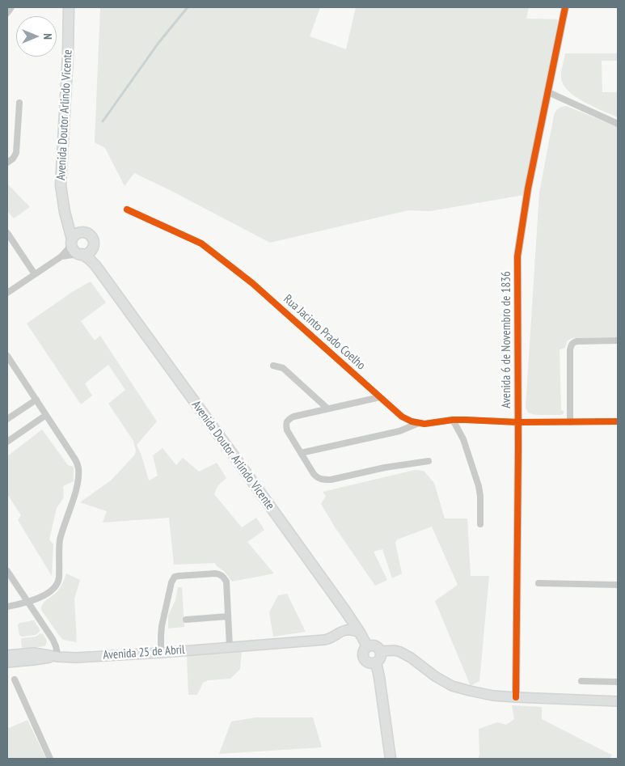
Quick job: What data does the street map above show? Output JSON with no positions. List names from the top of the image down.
{
  "streets": {
    "main road": ["Avenida Doutor Arlindo Vicente", "Avenida 25 de Abril"],
    "street": ["Rua Jacinto Prado Coelho", "Avenida 6 de Novembro de 1836"]
  },
  "crossings": [
    ["Avenida Doutor Arlindo Vicente", "Avenida 25 de Abril"],
    ["Rua Jacinto Prado Coelho", "Avenida 6 de Novembro de 1836"]
  ],
  "north": "right"
}
